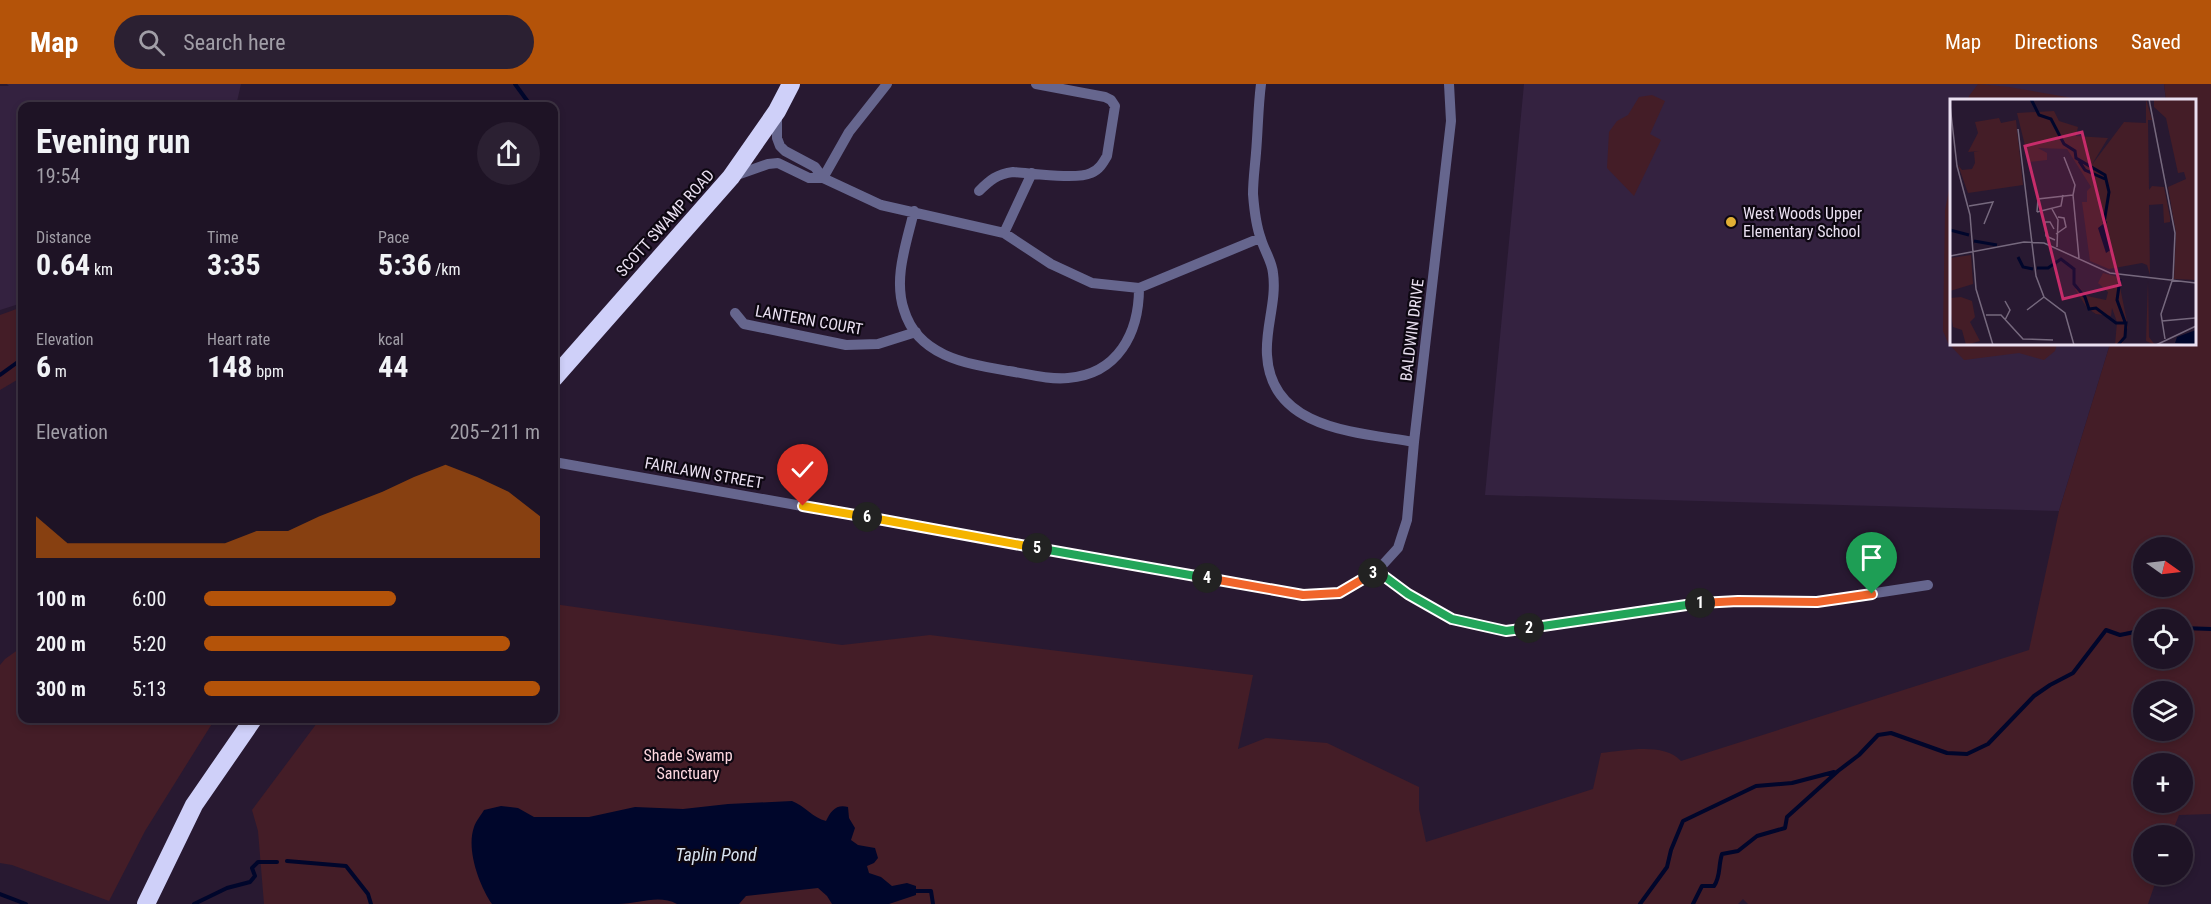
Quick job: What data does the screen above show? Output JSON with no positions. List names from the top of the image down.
{
  "streets": {
    "highway": ["SCOTT SWAMP ROAD"],
    "street": ["LANTERN COURT", "BALDWIN DRIVE", "FAIRLAWN STREET"]
  },
  "crossings": [
    ["BALDWIN DRIVE", "FAIRLAWN STREET"]
  ],
  "water": ["Taplin Pond"],
  "parks": ["Shade Swamp Sanctuary"],
  "places": ["West Woods Upper Elementary School"],
  "north": "right",
  "page": {
    "header": "Map",
    "search": "Search here",
    "nav": ["Map", "Directions", "Saved"],
    "heading": ["Evening run", "19:54"],
    "stats": [
      ["Distance", "0.64 km"],
      ["Time", "3:35"],
      ["Pace", "5:36 /km"],
      ["Elevation", "6 m"],
      ["Heart rate", "148 bpm"],
      ["kcal", "44"]
    ],
    "chart": ["Elevation", "205–211 m"],
    "pins": [
      "6",
      "5",
      "3",
      "4",
      "1",
      "2"
    ],
    "map_buttons": ["+", "−"],
    "list": [
      {
        "name": "100 m",
        "note": "6:00"
      },
      {
        "name": "200 m",
        "note": "5:20"
      },
      {
        "name": "300 m",
        "note": "5:13"
      }
    ]
  }
}
